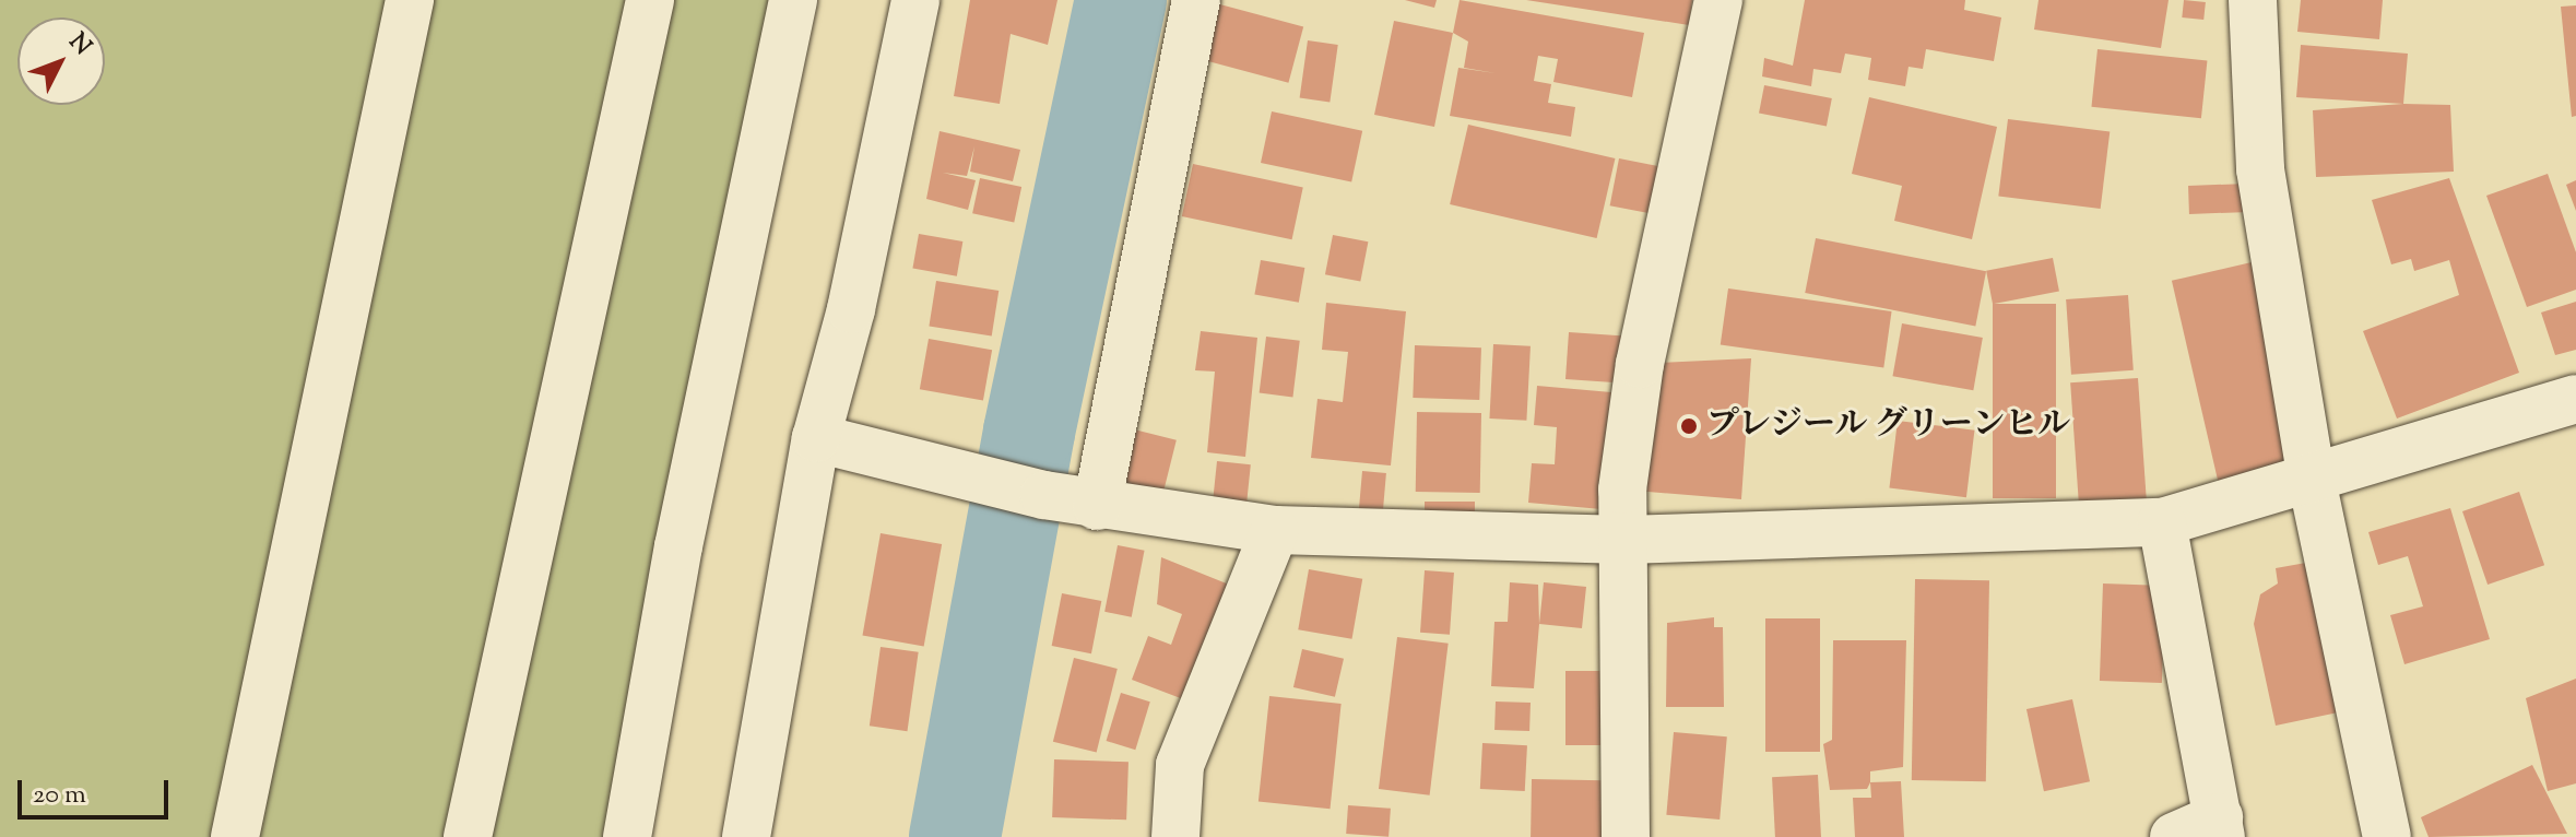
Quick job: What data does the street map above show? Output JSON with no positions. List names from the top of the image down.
{
  "places": ["プレジール グリーンヒル"],
  "scale_bar": "20 m",
  "north": "top right"
}
